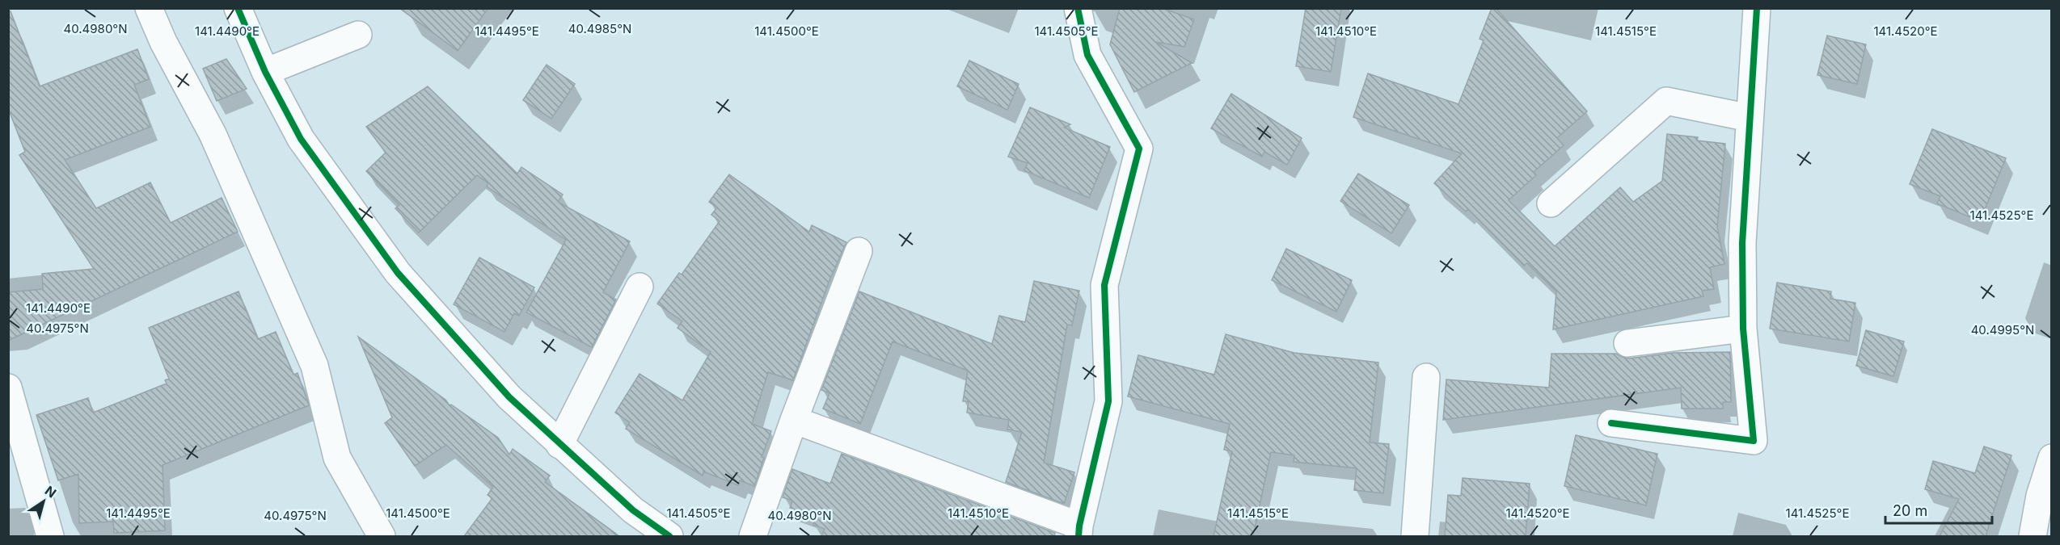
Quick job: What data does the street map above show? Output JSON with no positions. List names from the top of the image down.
{
  "scale_bar": "20 m",
  "north": "top right",
  "coordinates": [
    "40.4980°N",
    "40.4985°N",
    "141.4490°E",
    "141.4495°E",
    "141.4500°E",
    "141.4505°E",
    "141.4510°E",
    "141.4515°E",
    "141.4520°E",
    "141.4525°E",
    "40.4975°N",
    "40.4995°N"
  ]
}
